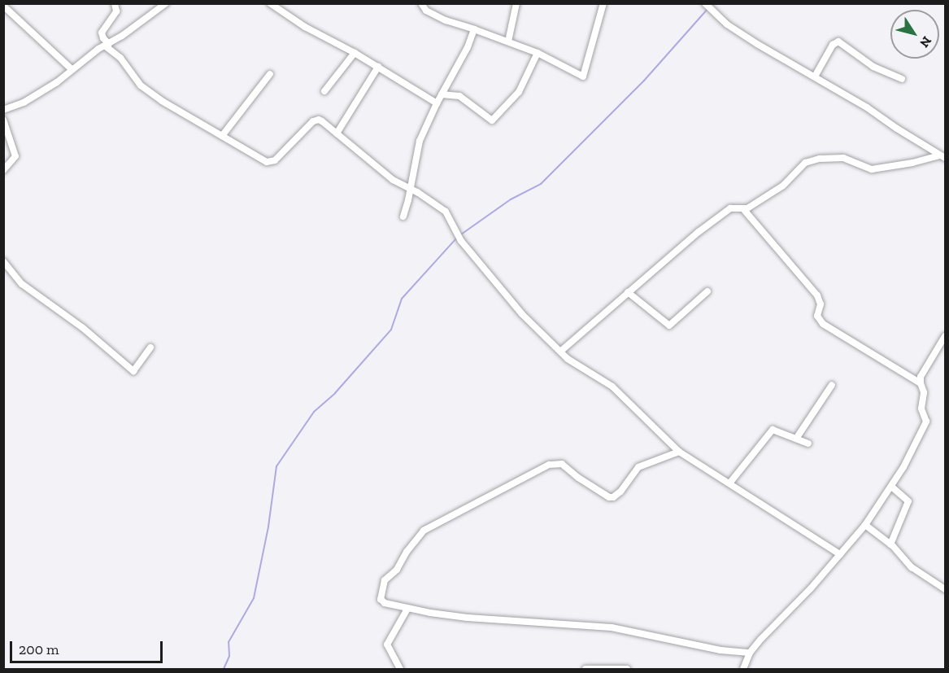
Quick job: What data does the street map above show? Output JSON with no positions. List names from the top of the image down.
{
  "scale_bar": "200 m",
  "north": "bottom right"
}
